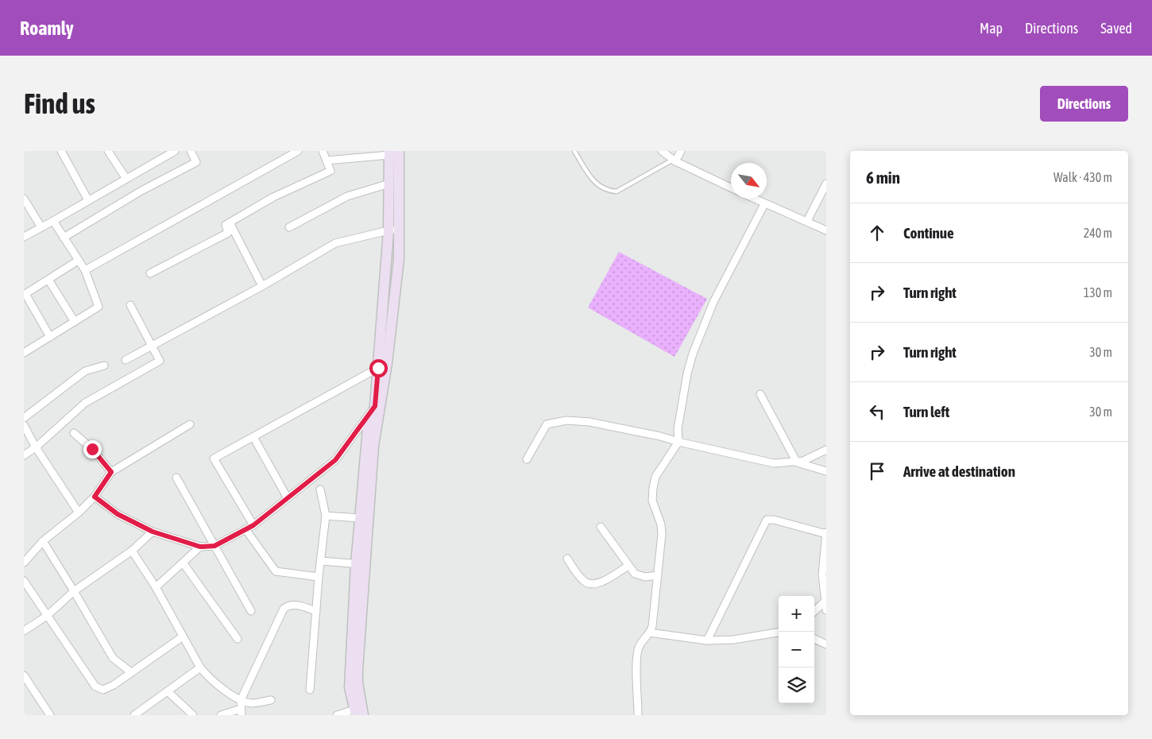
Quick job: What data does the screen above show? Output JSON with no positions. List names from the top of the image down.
{
  "north": "bottom right",
  "page": {
    "header": "Roamly",
    "nav": ["Map", "Directions", "Saved"],
    "buttons": "Directions",
    "title": "Find us",
    "heading": ["6 min", "Walk · 430 m"],
    "list": [
      ["Continue", "240 m"],
      ["Turn right", "130 m"],
      ["Turn right", "30 m"],
      ["Turn left", "30 m"],
      "Arrive at destination"
    ],
    "map_buttons": ["+", "−"]
  }
}
